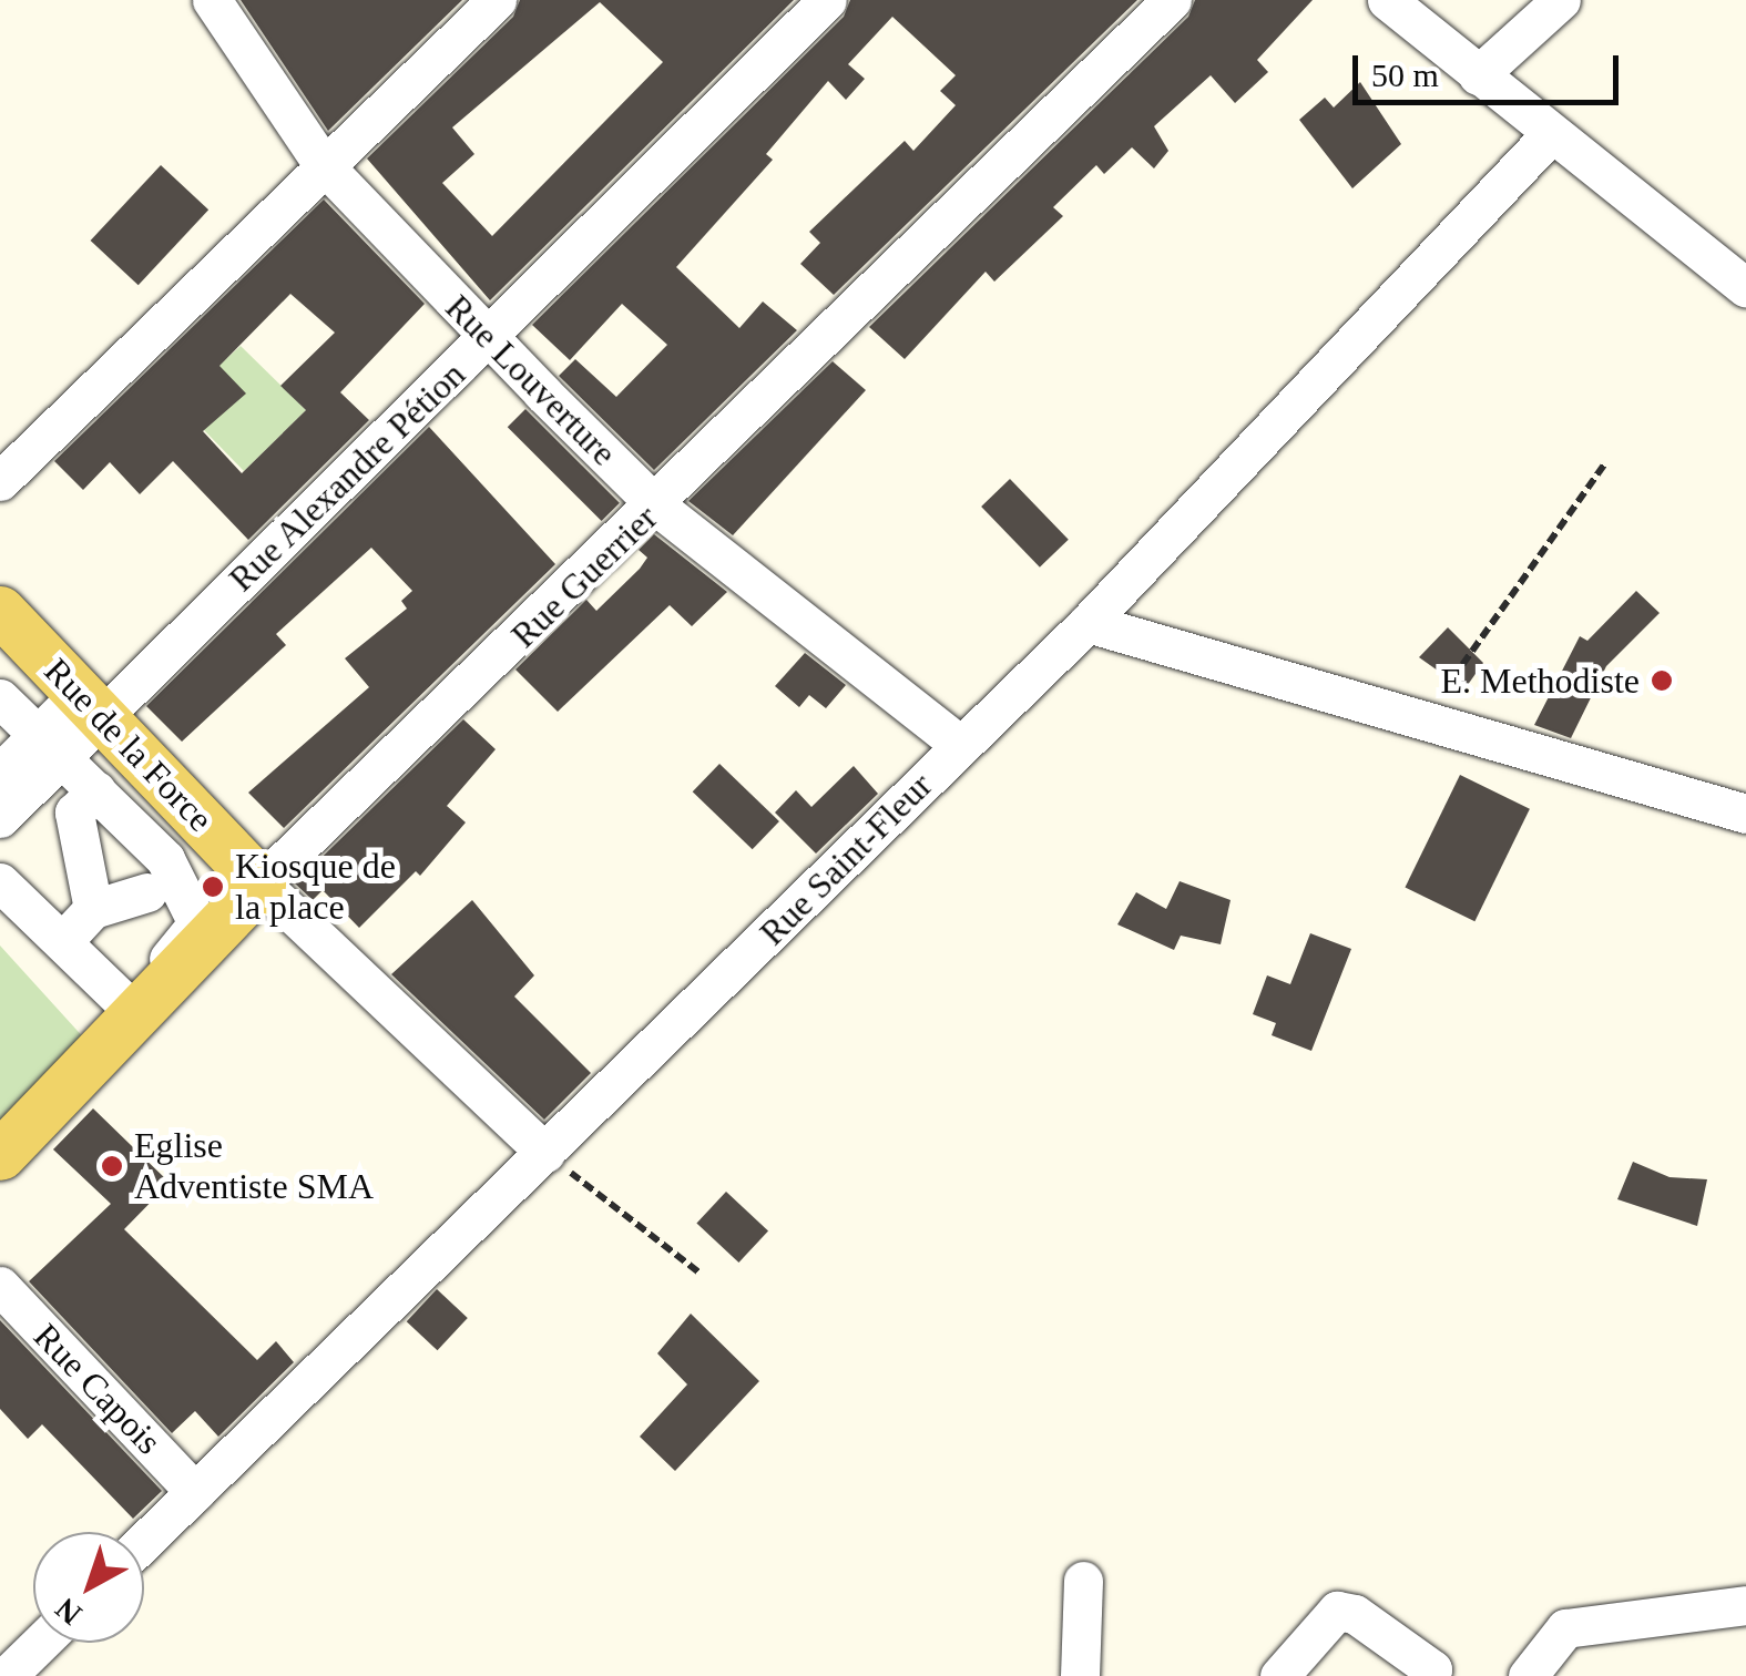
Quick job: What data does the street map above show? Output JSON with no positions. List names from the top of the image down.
{
  "streets": {
    "main road": ["Rue Guerrier", "Rue de la Force"],
    "street": [
      "Rue Louverture",
      "Rue Alexandre Pétion",
      "Rue Saint-Fleur",
      "Rue Capois"
    ]
  },
  "crossings": [
    ["Rue Louverture", "Rue Alexandre Pétion"],
    ["Rue Louverture", "Rue Guerrier"],
    ["Rue Louverture", "Rue Saint-Fleur"],
    ["Rue Alexandre Pétion", "Rue de la Force"],
    ["Rue Guerrier", "Rue de la Force"],
    ["Rue de la Force", "Rue Saint-Fleur"],
    ["Rue Saint-Fleur", "Rue Capois"]
  ],
  "places": ["E. Methodiste", "Kiosque de la place", "Eglise Adventiste SMA"],
  "scale_bar": "50 m",
  "north": "bottom left"
}
